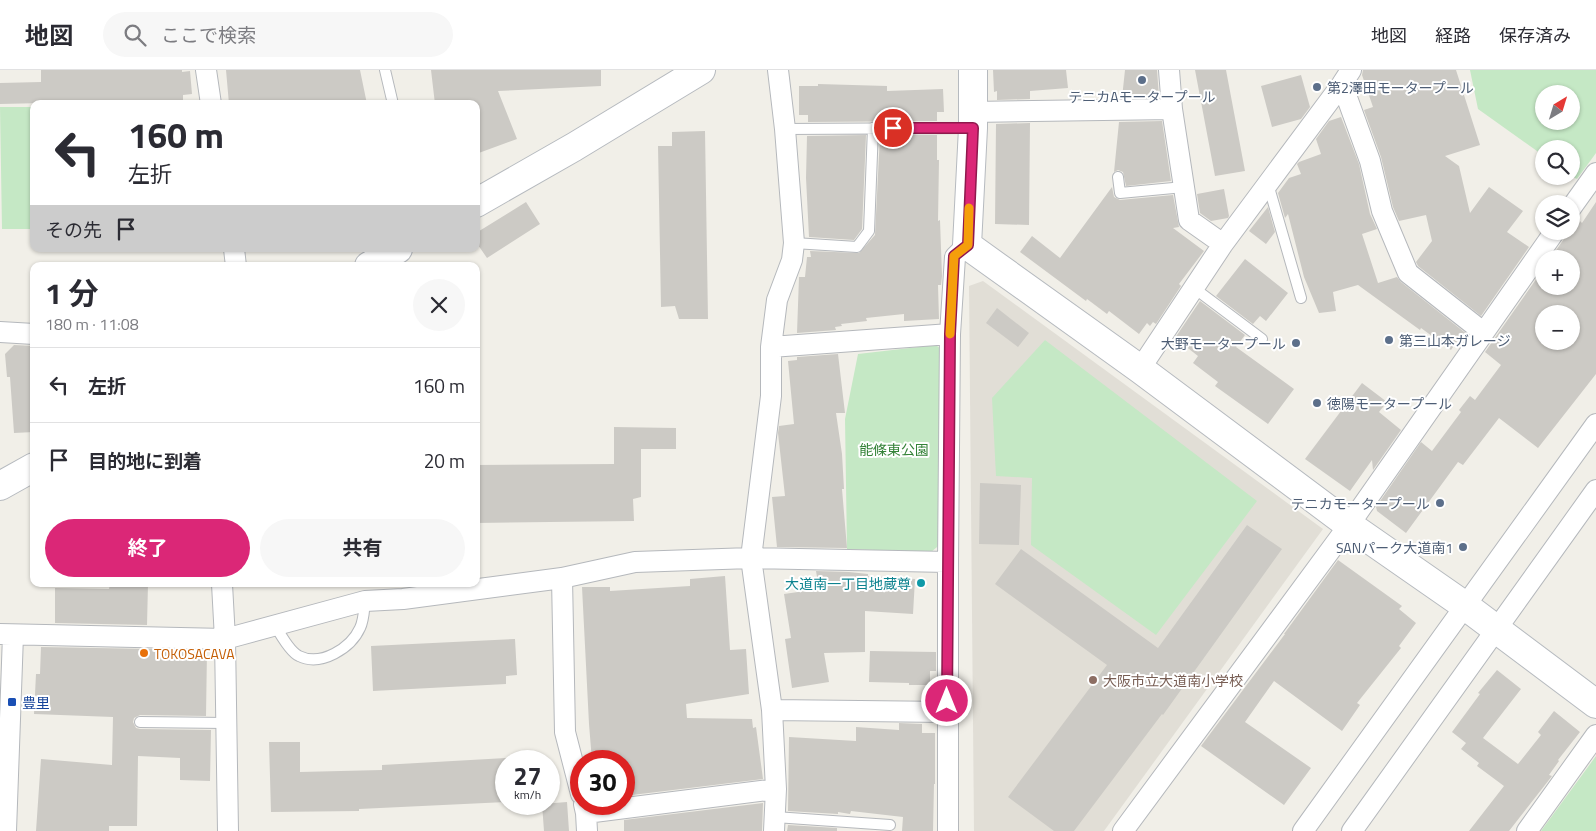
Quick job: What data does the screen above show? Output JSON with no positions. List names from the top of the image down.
{
  "parks": ["能條東公園"],
  "places": {
    "other": [
      "テニカAモータープール",
      "第2澤田モータープール",
      "第三山本ガレージ",
      "大野モータープール",
      "徳陽モータープール",
      "テニカモータープール",
      "SANパーク大道南1",
      "大道南一丁目地蔵尊",
      "TOKOSACAVA",
      "大阪市立大道南小学校"
    ],
    "transit": ["豊里"]
  },
  "north": "top right",
  "page": {
    "header": "地図",
    "search": "ここで検索",
    "nav": ["地図", "経路", "保存済み"],
    "map_buttons": ["+", "−"],
    "turn": ["160 m", "左折"],
    "then": "その先",
    "heading": ["1 分", "180 m · 11:08"],
    "list": [
      {
        "name": "左折",
        "value": "160 m"
      },
      {
        "name": "目的地に到着",
        "value": "20 m"
      }
    ],
    "buttons": ["終了", "共有"],
    "speed": "27 km/h",
    "limit": "30"
  }
}
